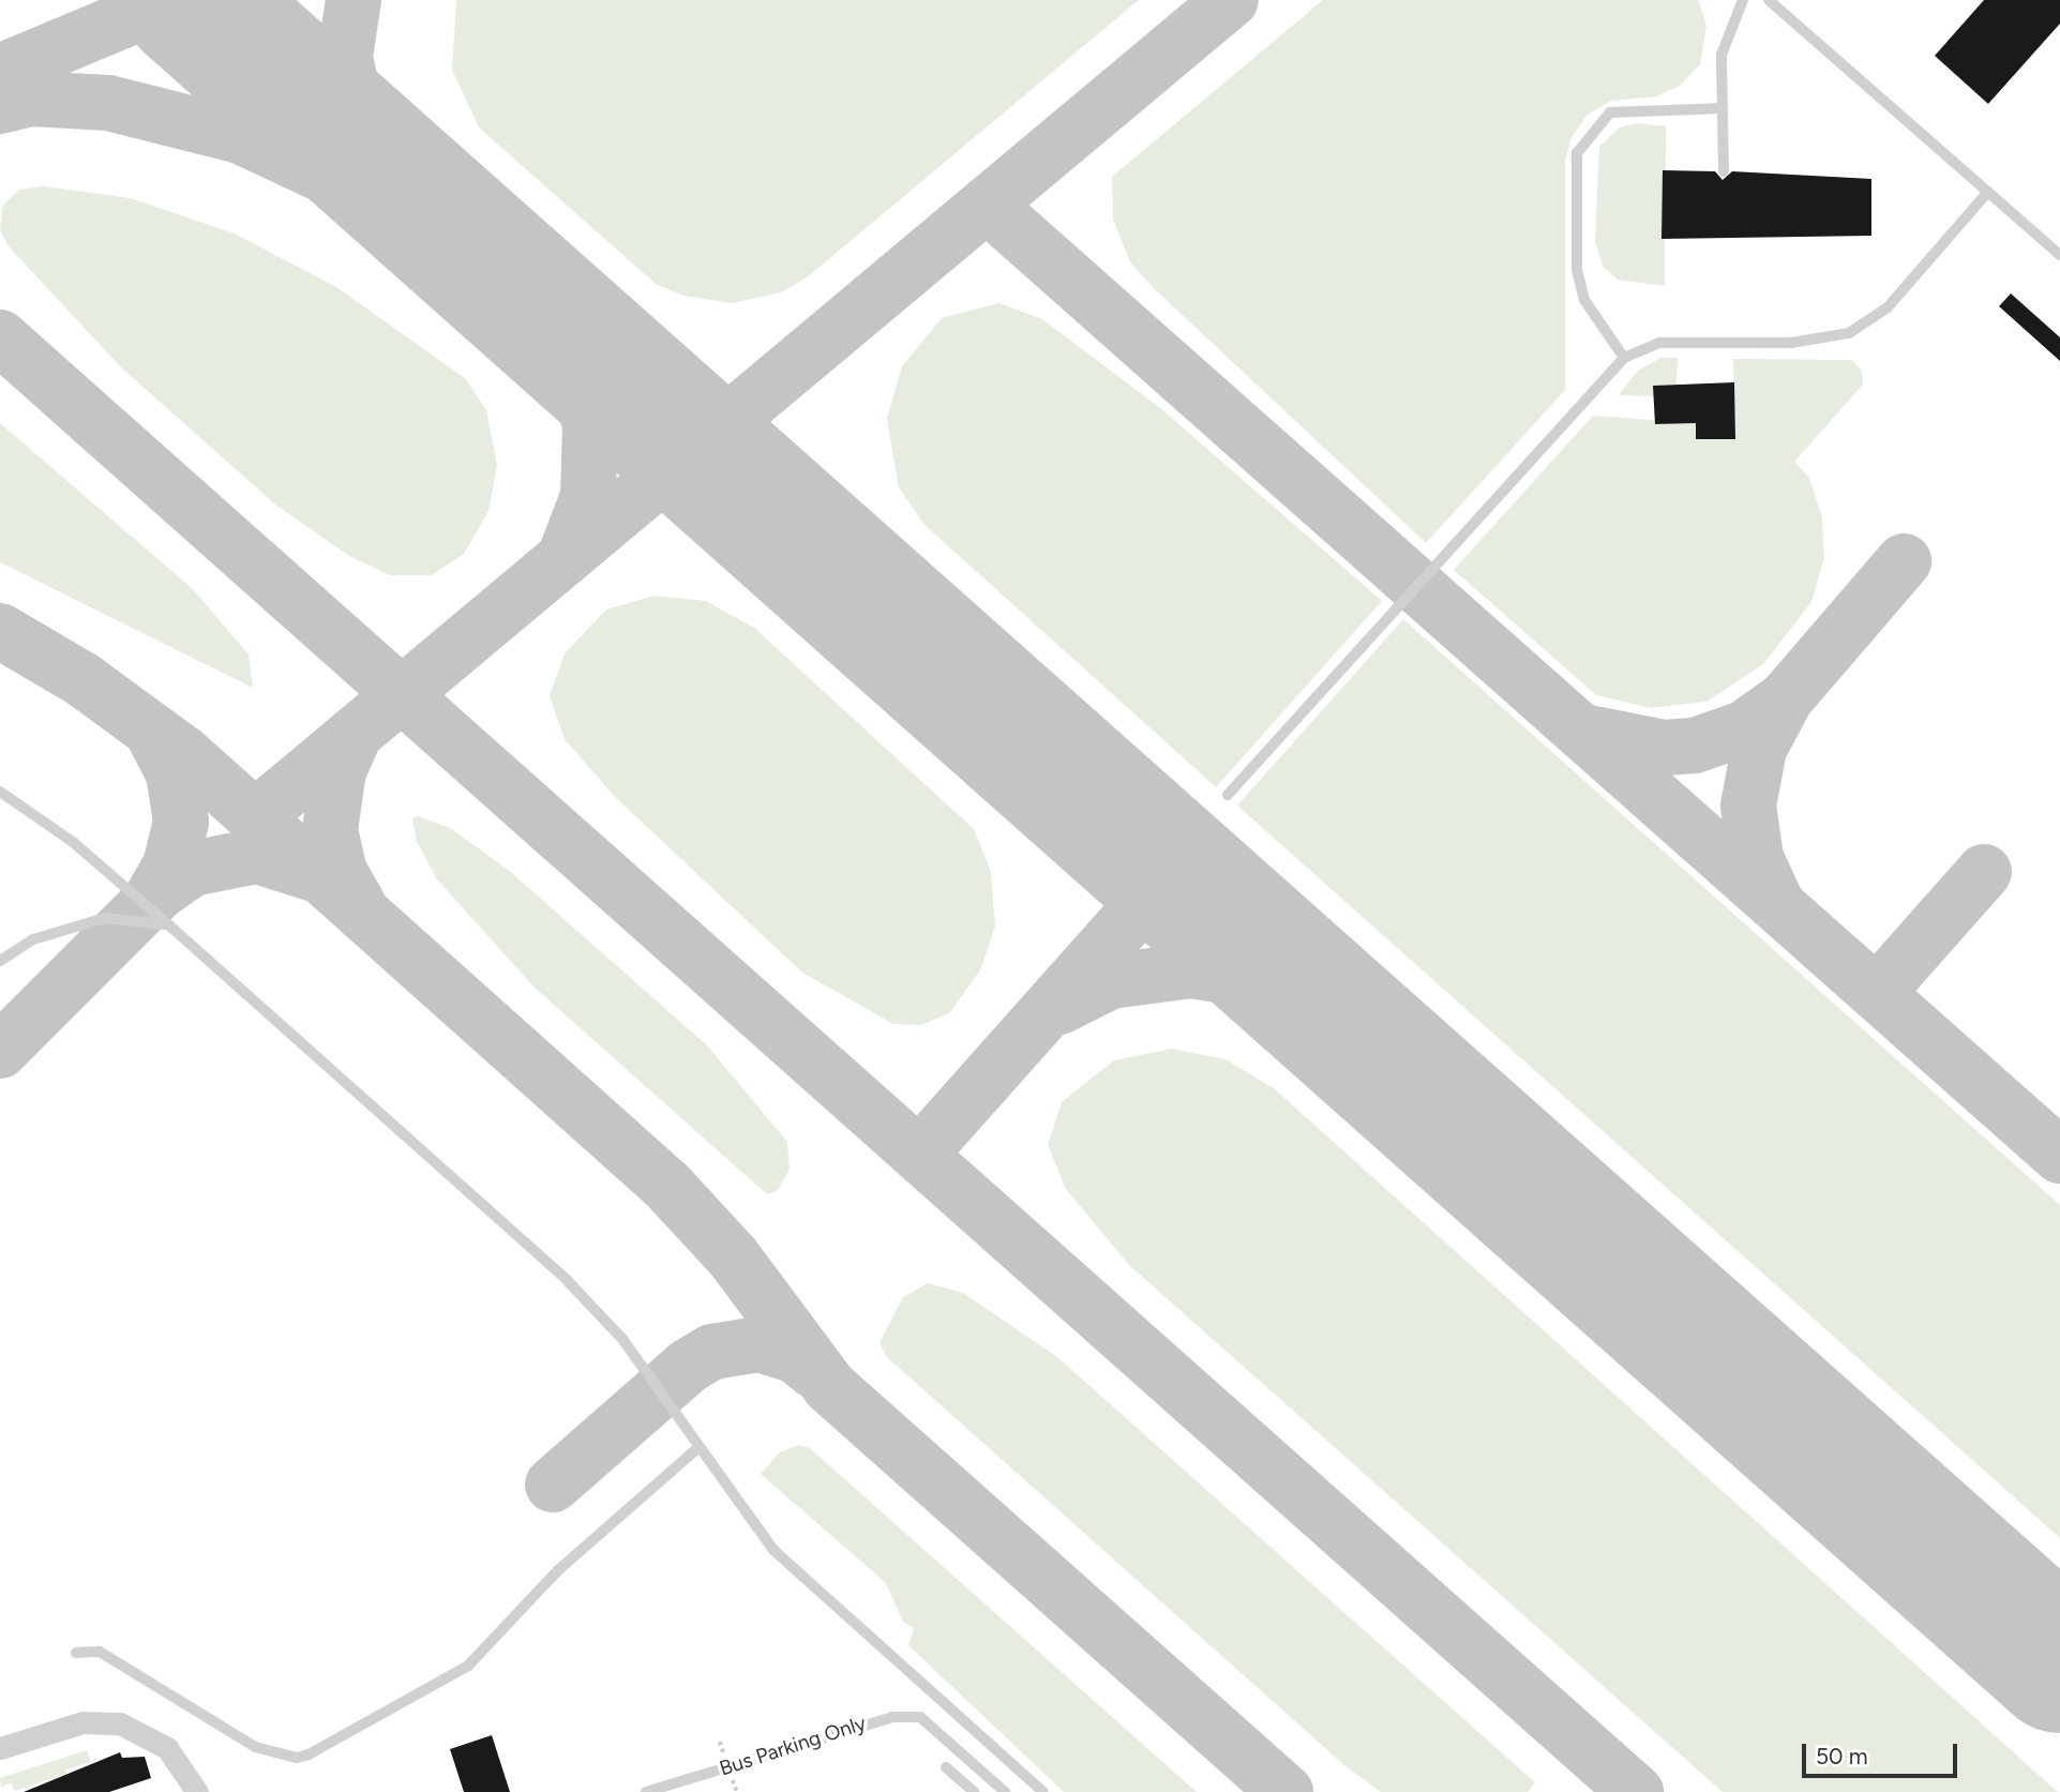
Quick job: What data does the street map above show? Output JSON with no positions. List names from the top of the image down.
{
  "streets": {
    "lane": ["Bus Parking Only"]
  },
  "scale_bar": "50 m"
}
